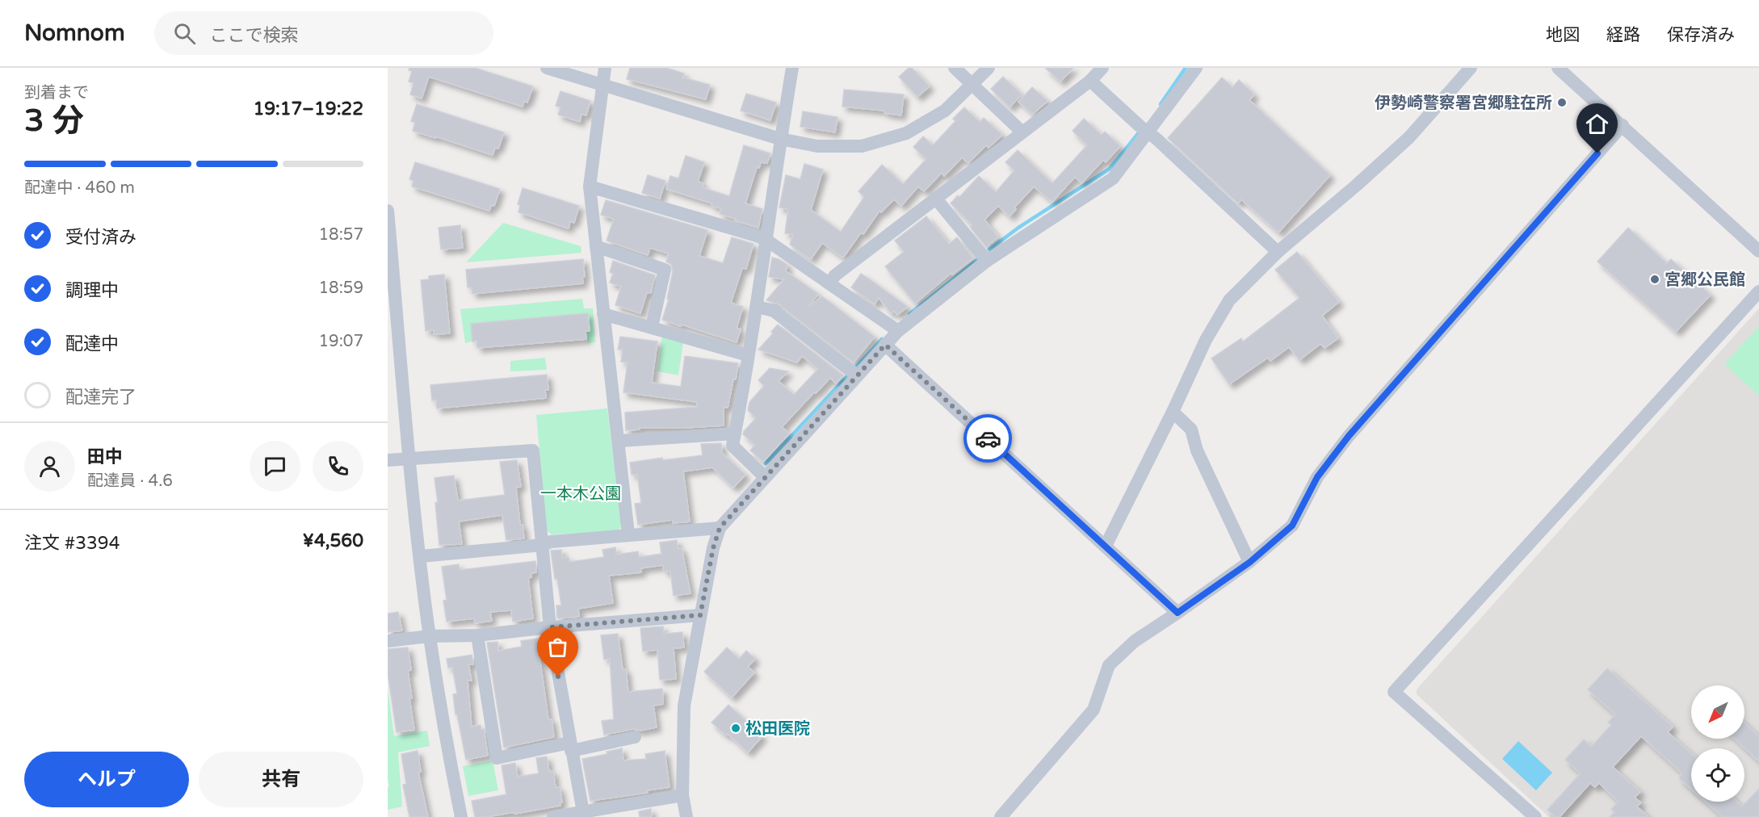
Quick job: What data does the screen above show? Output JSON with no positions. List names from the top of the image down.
{
  "parks": ["一本木公園"],
  "places": ["伊勢崎警察署宮郷駐在所", "宮郷公民館", "松田医院"],
  "north": "bottom left",
  "page": {
    "header": "Nomnom",
    "search": "ここで検索",
    "nav": ["地図", "経路", "保存済み"],
    "heading": ["3 分", "到着まで", "19:17–19:22"],
    "panel": [
      "田中",
      "配達員 · 4.6",
      "注文 #3394",
      "¥4,560"
    ],
    "bar": "配達中 · 460 m",
    "list": [
      ["受付済み", "18:57"],
      ["調理中", "18:59"],
      ["配達中", "19:07"],
      "配達完了"
    ],
    "buttons": ["ヘルプ", "共有"]
  }
}
